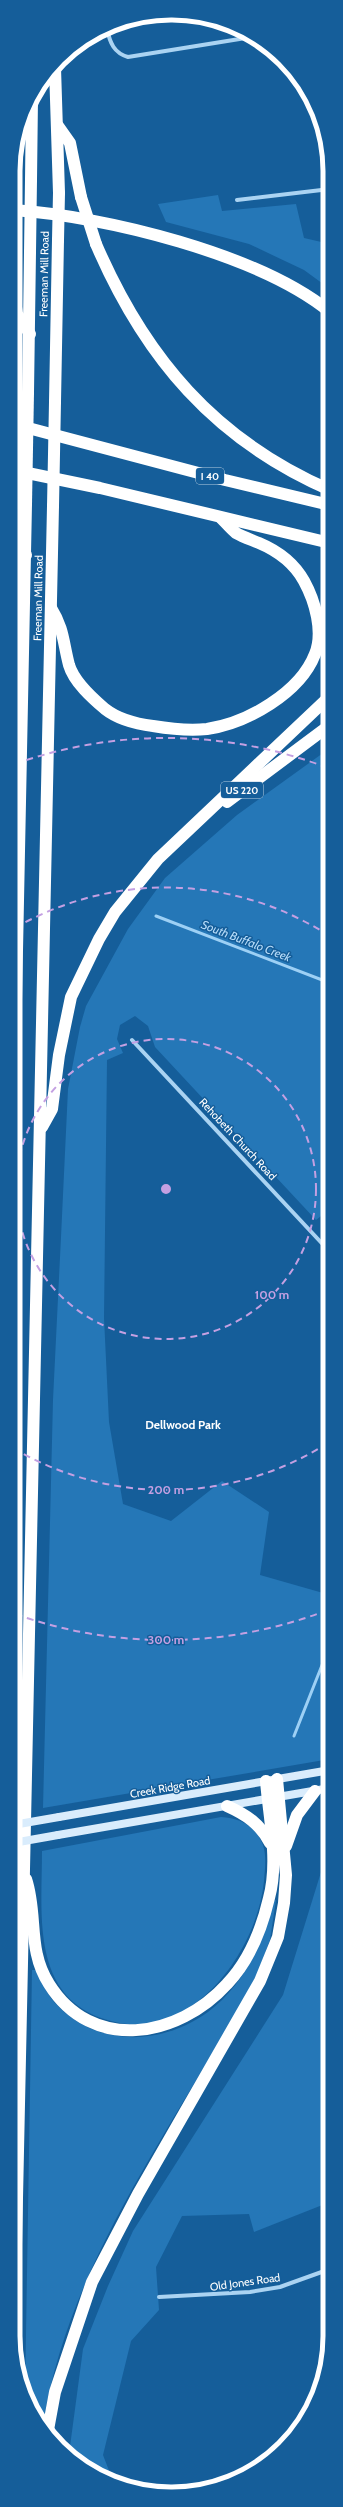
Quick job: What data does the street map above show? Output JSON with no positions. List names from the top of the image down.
{
  "streets": {
    "highway": ["Freeman Mill Road", "I 40", "US 220"],
    "main road": ["Creek Ridge Road"],
    "street": ["Rehobeth Church Road", "Old Jones Road"]
  },
  "crossings": [
    ["Freeman Mill Road", "US 220"]
  ],
  "districts": ["Dellwood Park"],
  "water": ["South Buffalo Creek"],
  "rings": ["100 m", "200 m", "300 m"]
}
